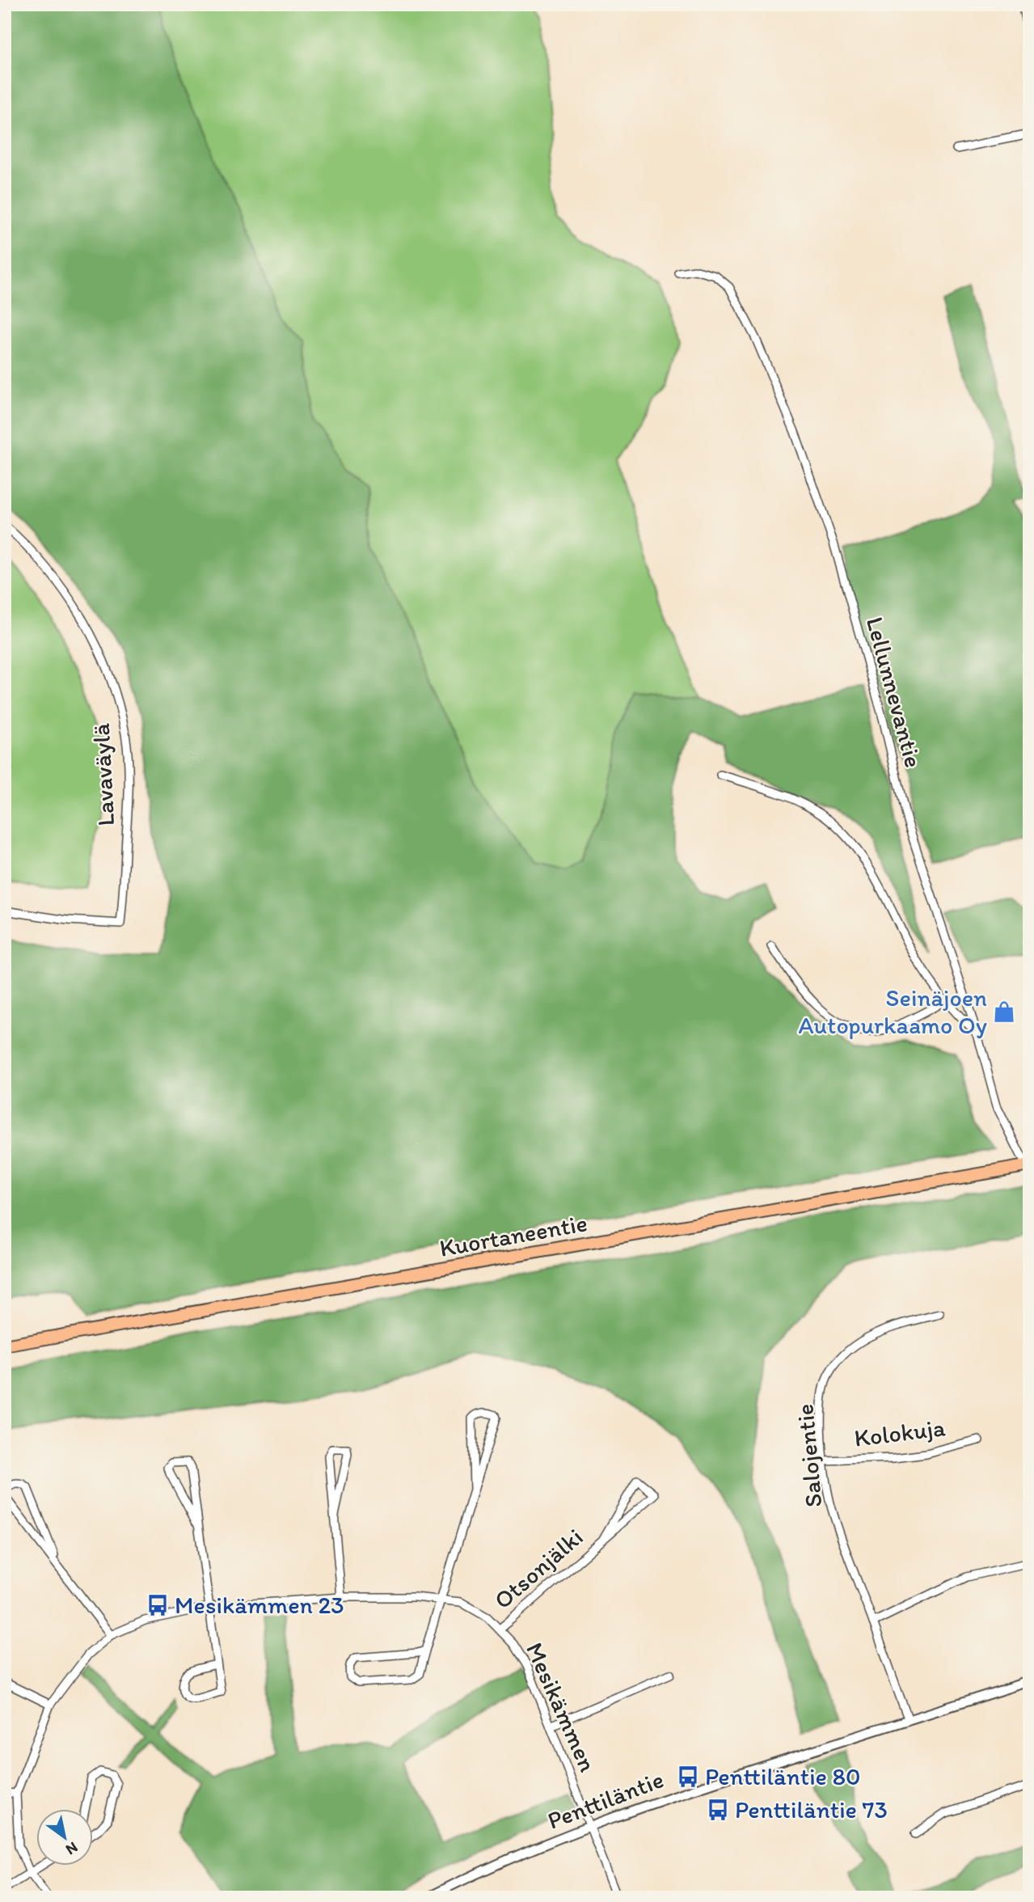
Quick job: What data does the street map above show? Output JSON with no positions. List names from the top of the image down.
{
  "streets": {
    "highway": ["Kuortaneentie"],
    "street": [
      "Lellunnevantie",
      "Lavaväylä",
      "Kolokuja",
      "Salojentie",
      "Otsonjälki",
      "Mesikämmen",
      "Penttiläntie"
    ]
  },
  "crossings": [
    ["Lellunnevantie", "Kuortaneentie"],
    ["Kolokuja", "Salojentie"],
    ["Salojentie", "Penttiläntie"],
    ["Otsonjälki", "Mesikämmen"],
    ["Mesikämmen", "Penttiläntie"]
  ],
  "places": {
    "shop": ["Seinäjoen Autopurkaamo Oy"],
    "bus stop": ["Mesikämmen 23", "Penttiläntie 80", "Penttiläntie 73"]
  },
  "north": "bottom right"
}
